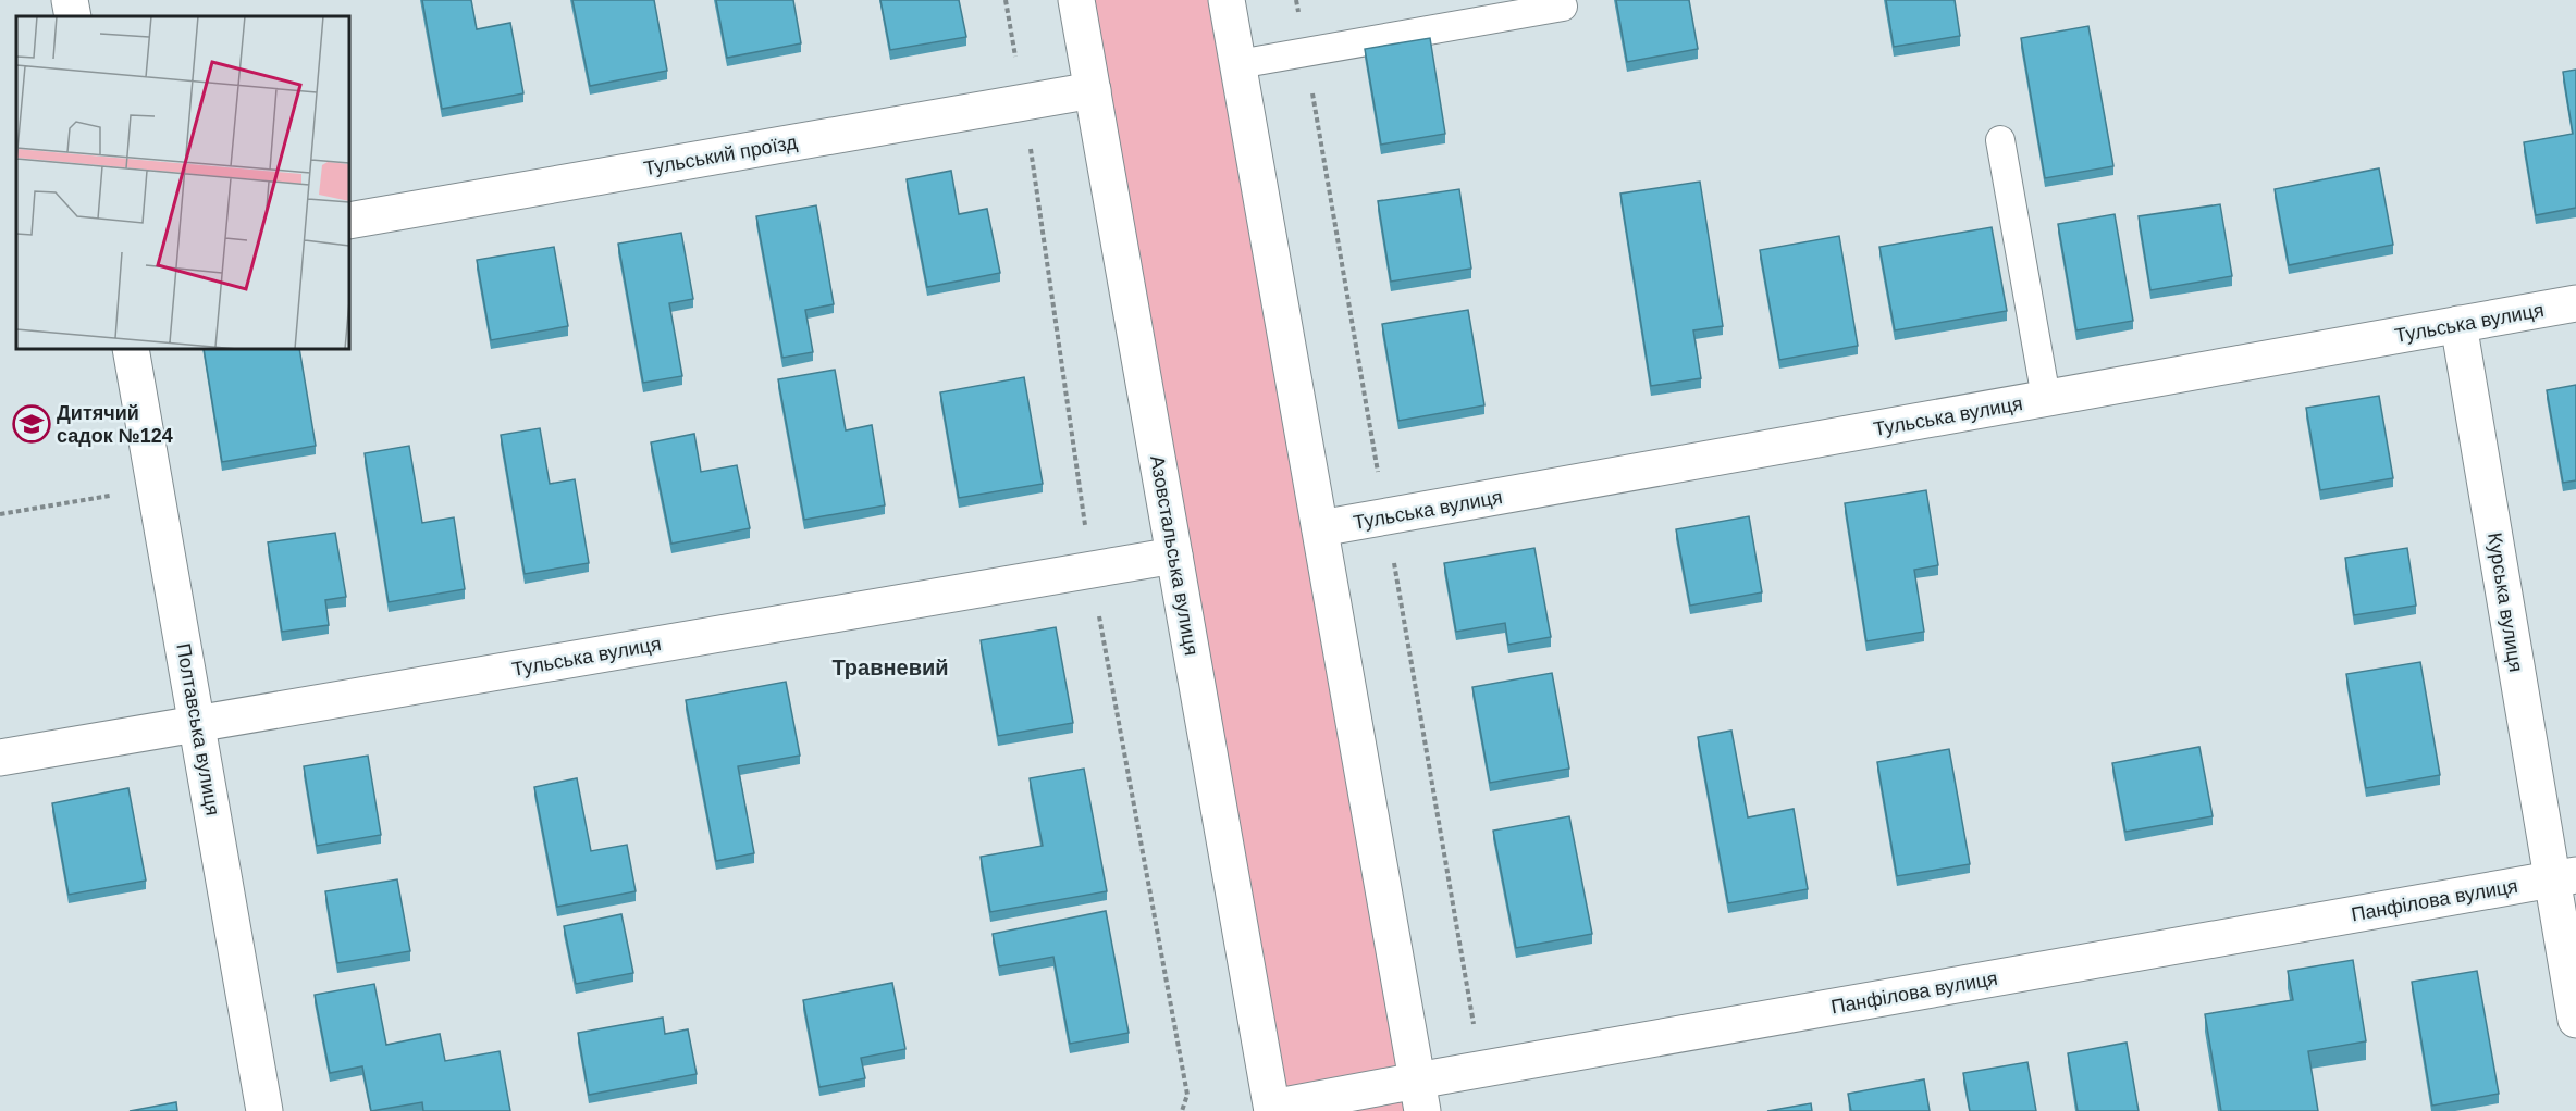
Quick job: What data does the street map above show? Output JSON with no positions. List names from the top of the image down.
{
  "streets": {
    "street": [
      "Тульський проїзд",
      "Тульська вулиця",
      "Азовстальська вулиця",
      "Курська вулиця",
      "Полтавська вулиця",
      "Панфілова вулиця"
    ]
  },
  "crossings": [
    ["Тульський проїзд", "Азовстальська вулиця"],
    ["Тульська вулиця", "Азовстальська вулиця"],
    ["Тульська вулиця", "Курська вулиця"],
    ["Тульська вулиця", "Полтавська вулиця"],
    ["Азовстальська вулиця", "Панфілова вулиця"],
    ["Курська вулиця", "Панфілова вулиця"]
  ],
  "districts": ["Травневий"],
  "places": {
    "school or university": ["Дитячий садок №124"]
  }
}
